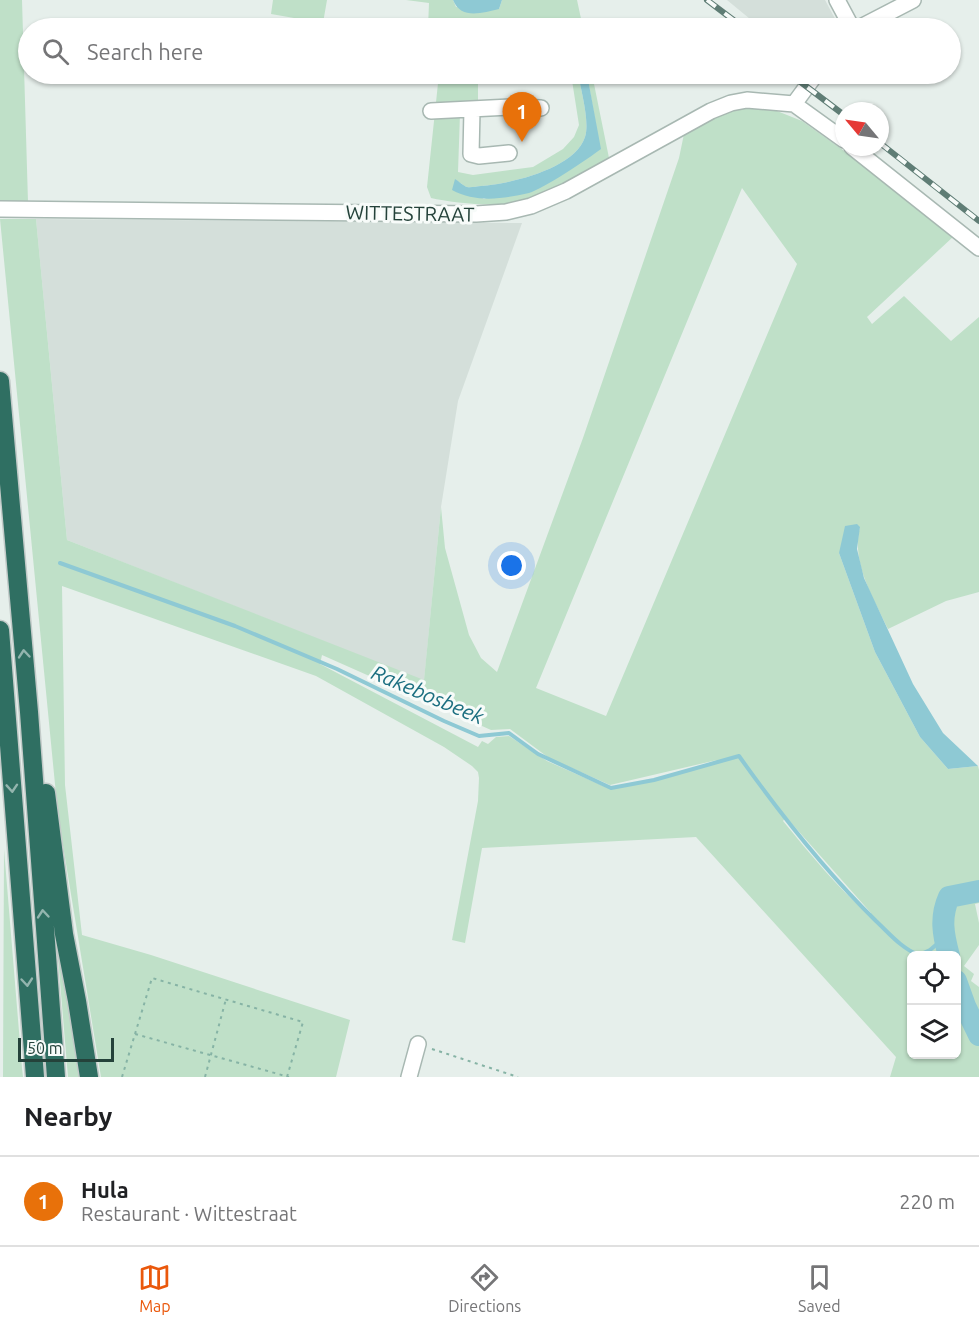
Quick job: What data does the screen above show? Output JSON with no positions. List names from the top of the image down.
{
  "streets": {
    "street": ["WITTESTRAAT"]
  },
  "water": ["Rakebosbeek"],
  "scale_bar": "50 m",
  "north": "top left",
  "page": {
    "search": "Search here",
    "pins": "1",
    "scale": "50 m",
    "heading": "Nearby",
    "list": [
      {
        "mark": "1",
        "name": "Hula",
        "note": "Restaurant · Wittestraat",
        "value": "220 m"
      }
    ],
    "nav": ["Map", "Directions", "Saved"]
  }
}
